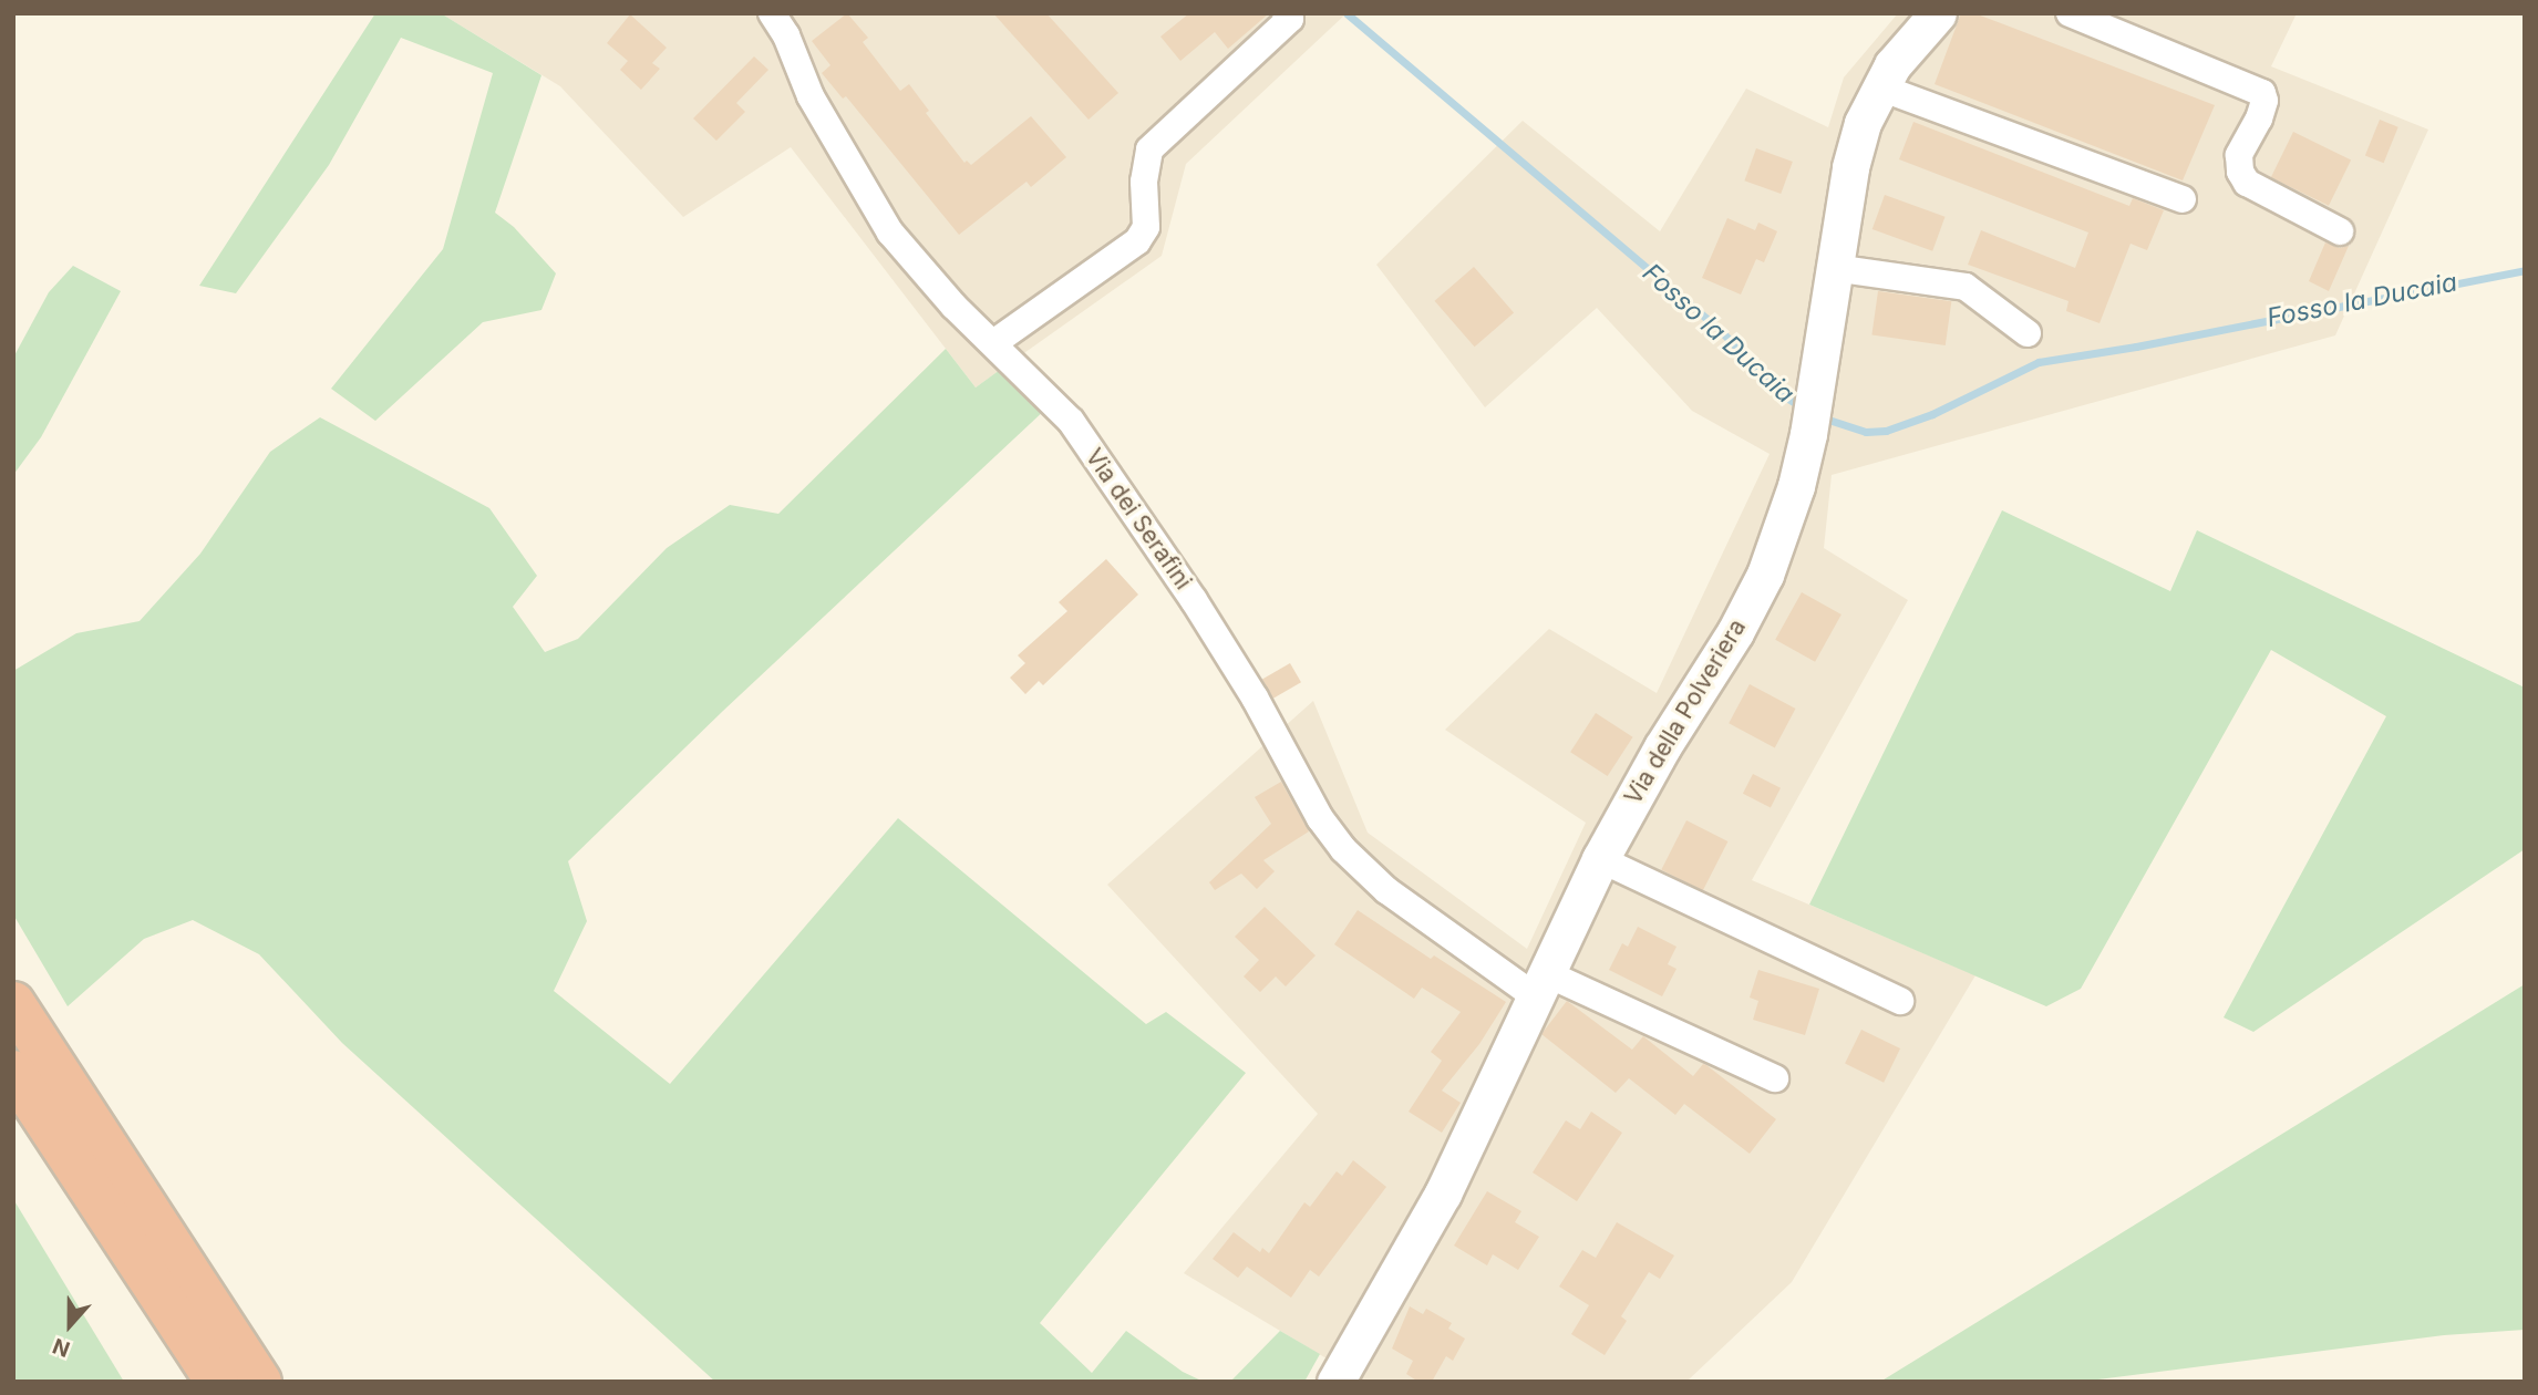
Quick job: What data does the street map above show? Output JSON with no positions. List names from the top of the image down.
{
  "streets": {
    "street": ["Via dei Serafini", "Via della Polveriera"]
  },
  "crossings": [
    ["Via dei Serafini", "Via della Polveriera"]
  ],
  "water": ["Fosso la Ducaia"],
  "north": "bottom"
}
